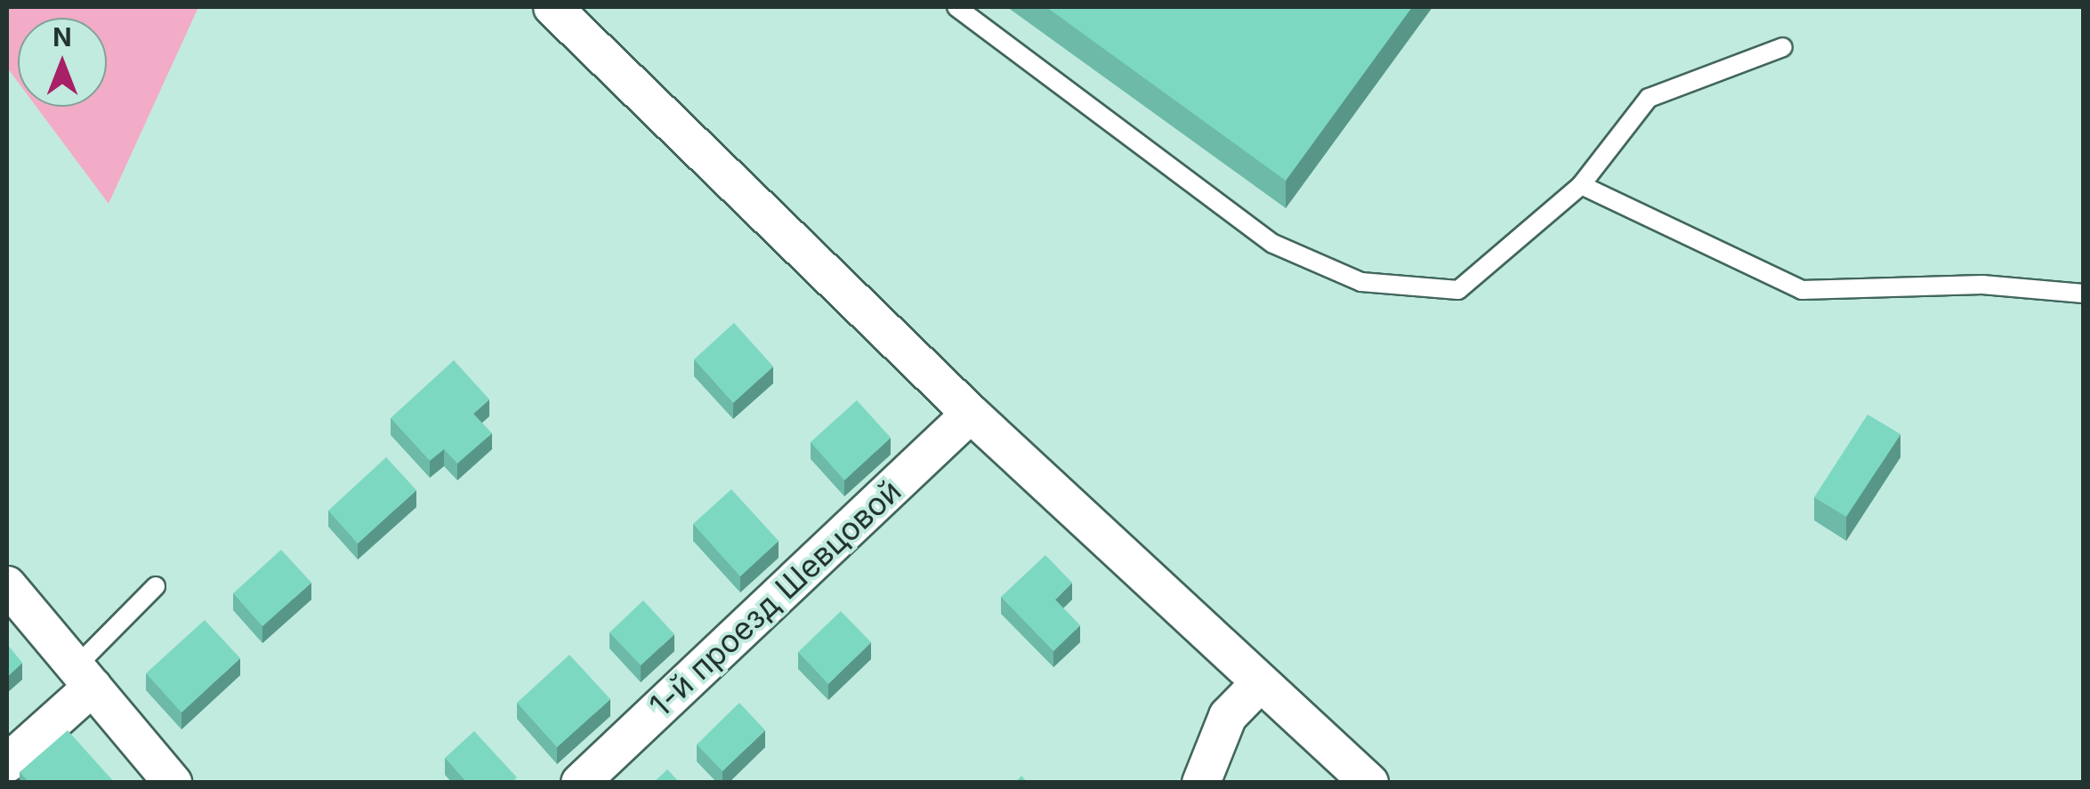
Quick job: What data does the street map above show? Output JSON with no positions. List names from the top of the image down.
{
  "streets": {
    "street": ["1-й проезд Шевцовой"]
  },
  "north": "top"
}
